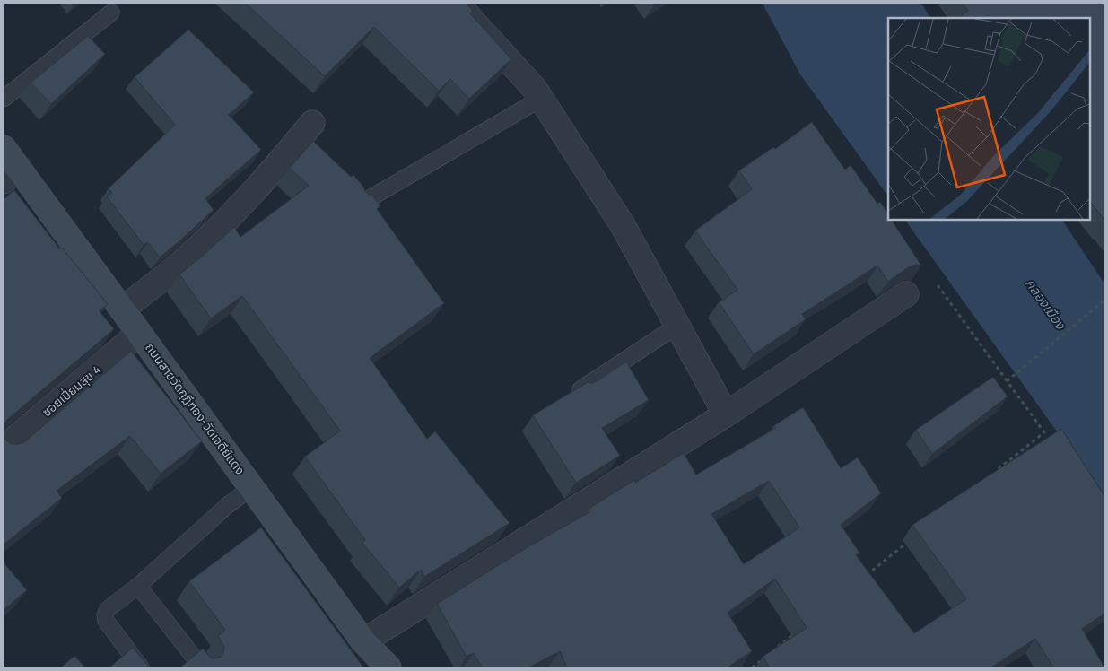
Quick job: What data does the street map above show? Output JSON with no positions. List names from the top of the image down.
{
  "streets": {
    "main road": ["ถนนสายวัดกุฎีทอง-วัดเจดีย์แดง"],
    "street": ["ซอยเปี่ยมสุข 4"]
  },
  "crossings": [
    ["ซอยเปี่ยมสุข 4", "ถนนสายวัดกุฎีทอง-วัดเจดีย์แดง"]
  ],
  "water": ["คลองเมือง"]
}
